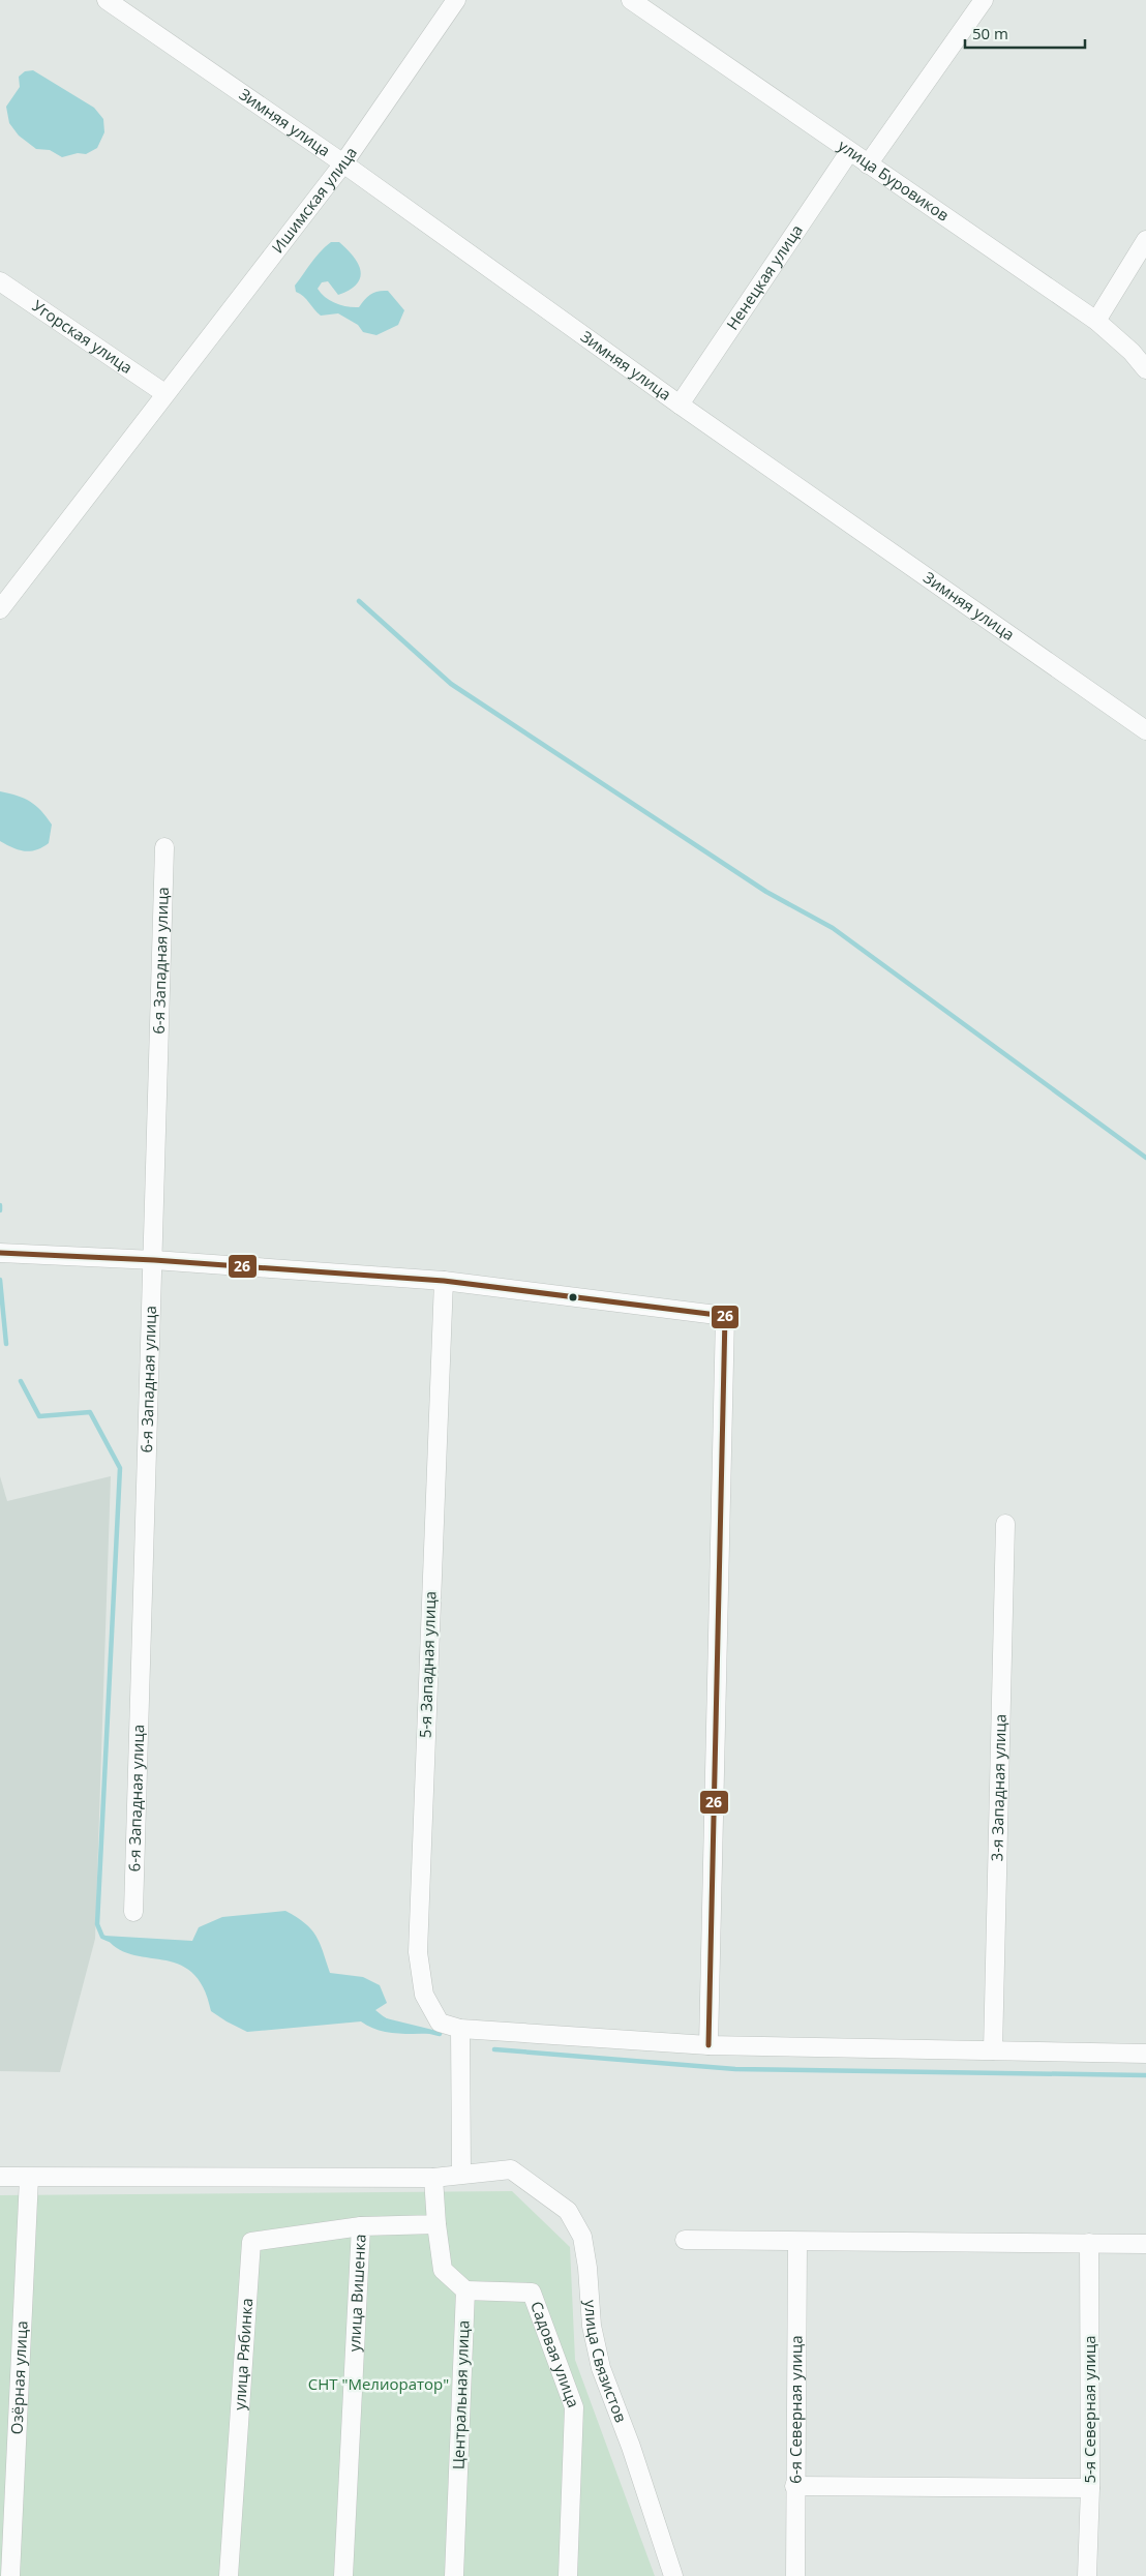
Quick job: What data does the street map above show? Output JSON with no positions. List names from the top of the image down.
{
  "streets": {
    "street": [
      "Зимняя улица",
      "улица Буровиков",
      "Ишимская улица",
      "Ненецкая улица",
      "Угорская улица",
      "6-я Западная улица",
      "5-я Западная улица",
      "3-я Западная улица",
      "улица Вишенка",
      "улица Рябинка",
      "Садовая улица",
      "улица Связистов",
      "Озёрная улица",
      "Центральная улица",
      "6-я Северная улица",
      "5-я Северная улица"
    ]
  },
  "crossings": [
    ["Зимняя улица", "Ишимская улица"],
    ["Зимняя улица", "Ненецкая улица"],
    ["улица Буровиков", "Ненецкая улица"],
    ["Ишимская улица", "Угорская улица"],
    ["5-я Западная улица", "3-я Западная улица"],
    ["улица Вишенка", "улица Рябинка"],
    ["Садовая улица", "Центральная улица"]
  ],
  "parks": ["СНТ \"Мелиоратор\""],
  "lines": ["transit line 26"],
  "scale_bar": "50 m"
}
